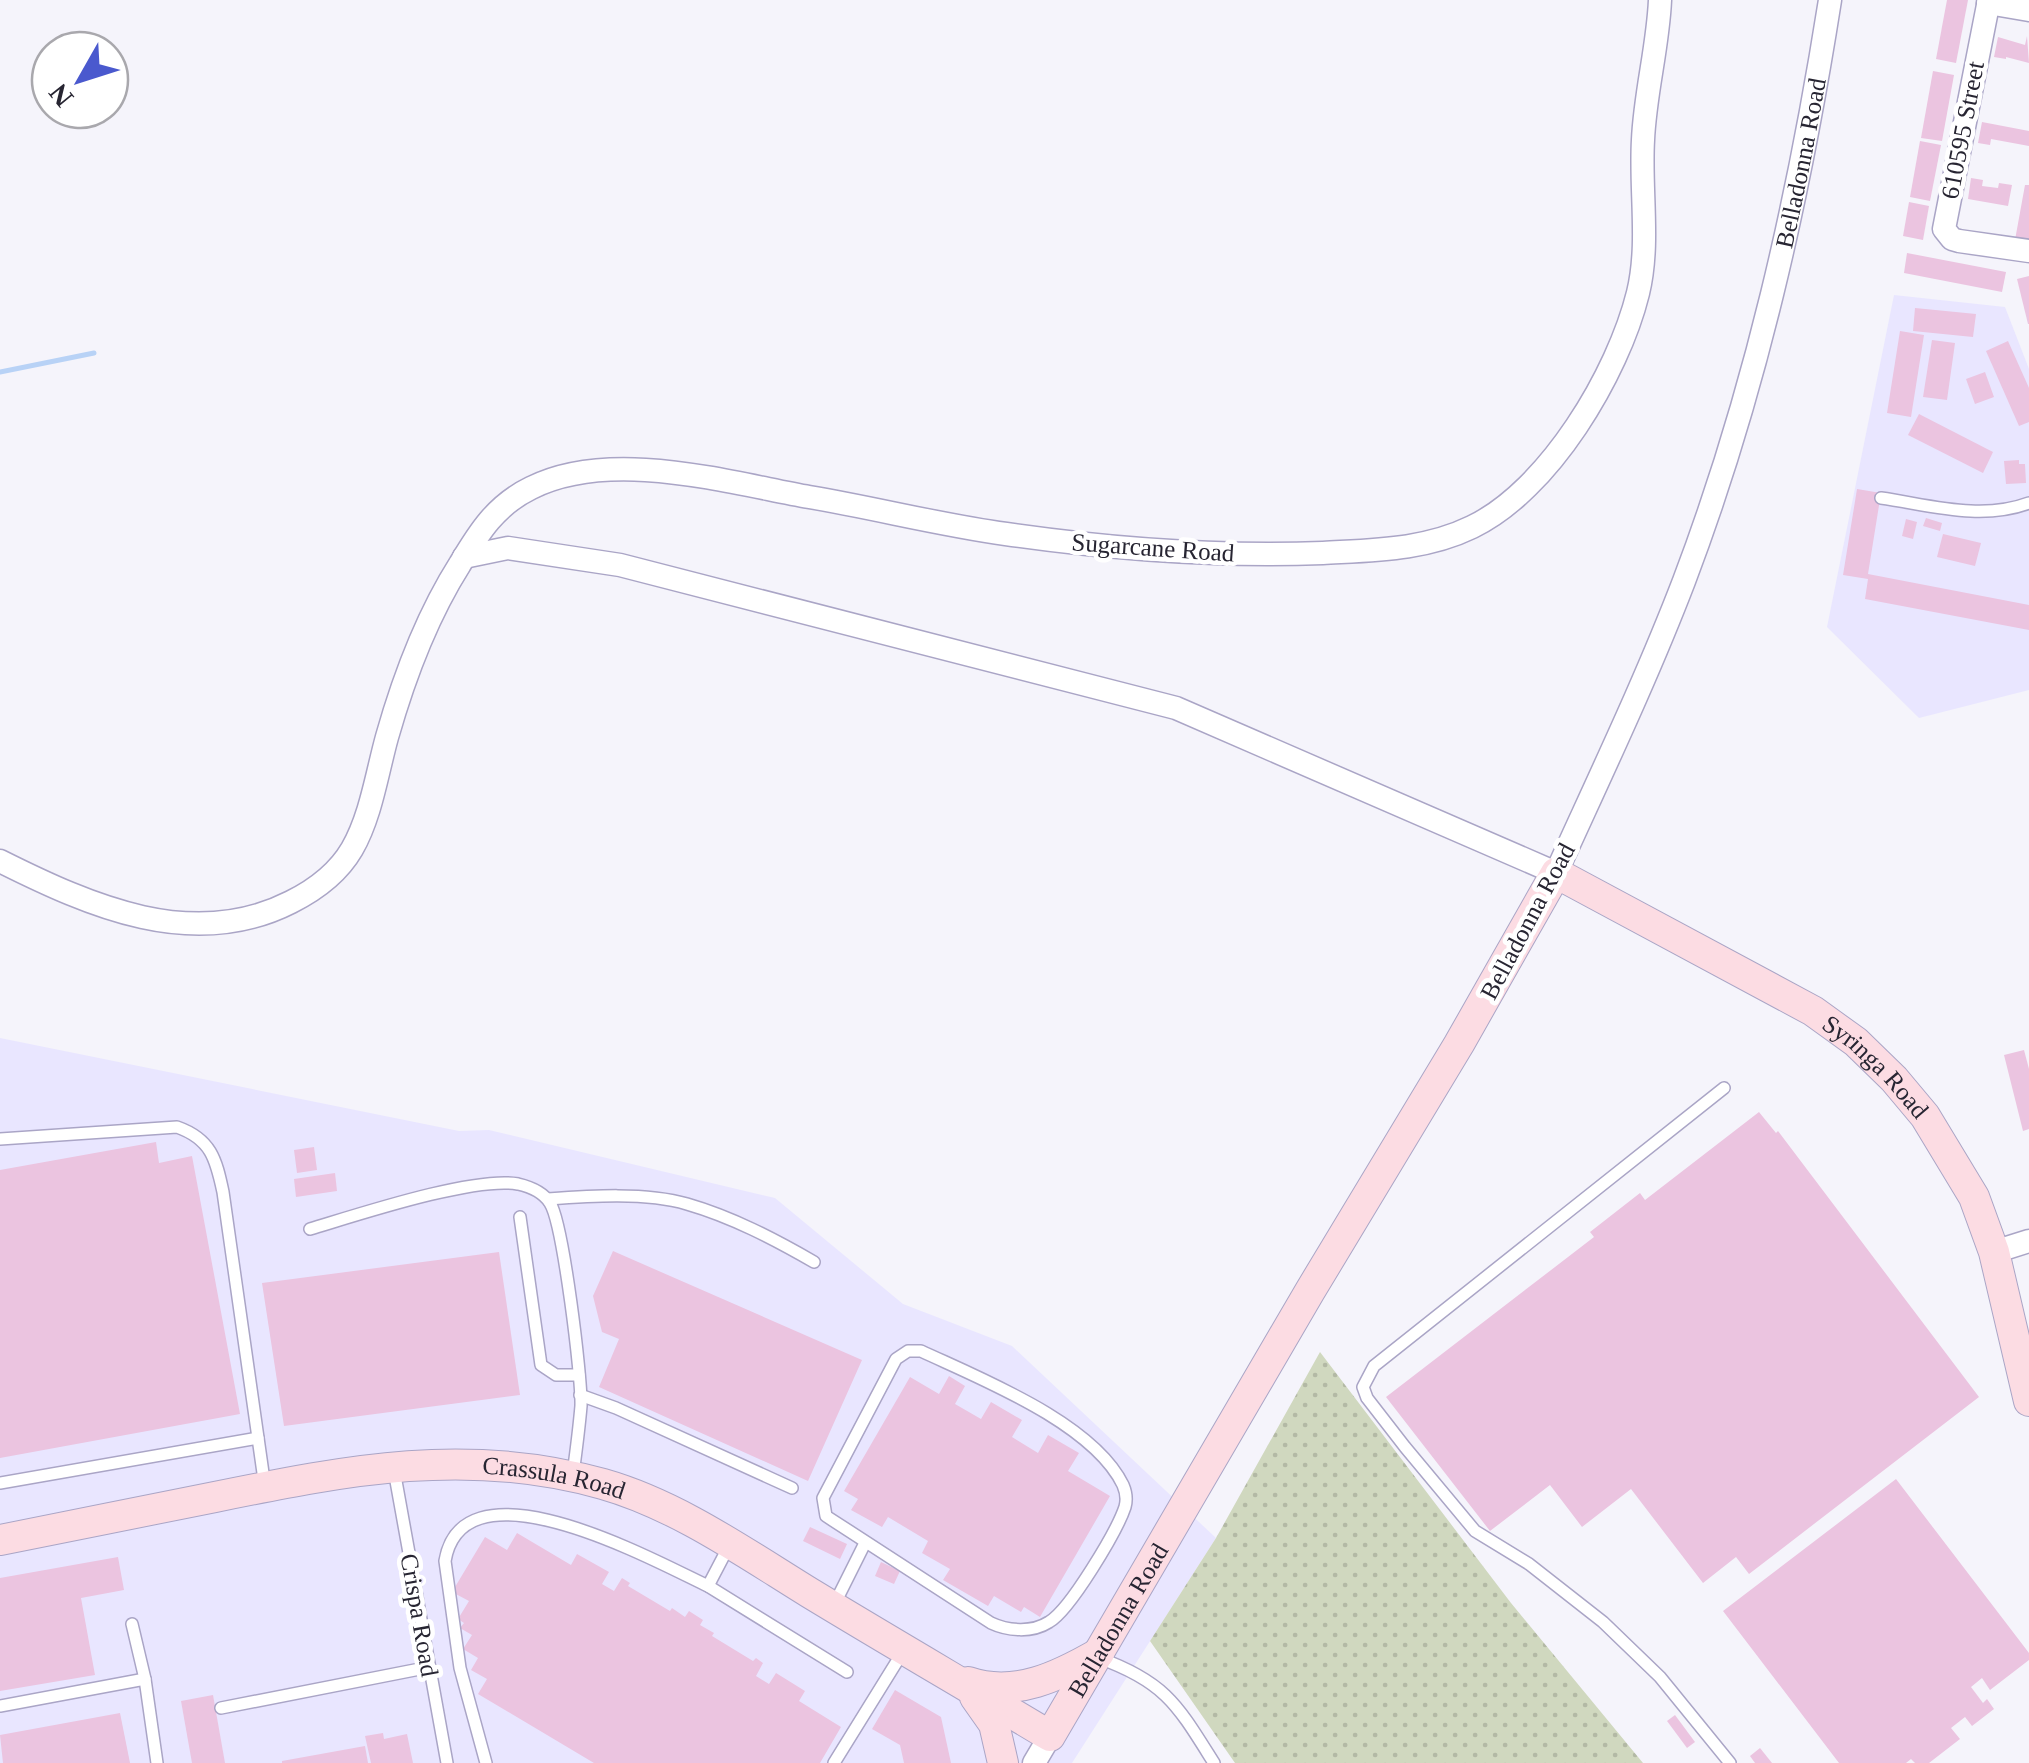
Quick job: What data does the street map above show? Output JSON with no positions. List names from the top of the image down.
{
  "streets": {
    "street": [
      "610595 Street",
      "Belladonna Road",
      "Sugarcane Road",
      "Syringa Road",
      "Crassula Road"
    ],
    "lane": ["Crispa Road"]
  },
  "crossings": [
    ["Belladonna Road", "Syringa Road"],
    ["Belladonna Road", "Crassula Road"],
    ["Crassula Road", "Crispa Road"]
  ],
  "north": "bottom left"
}
